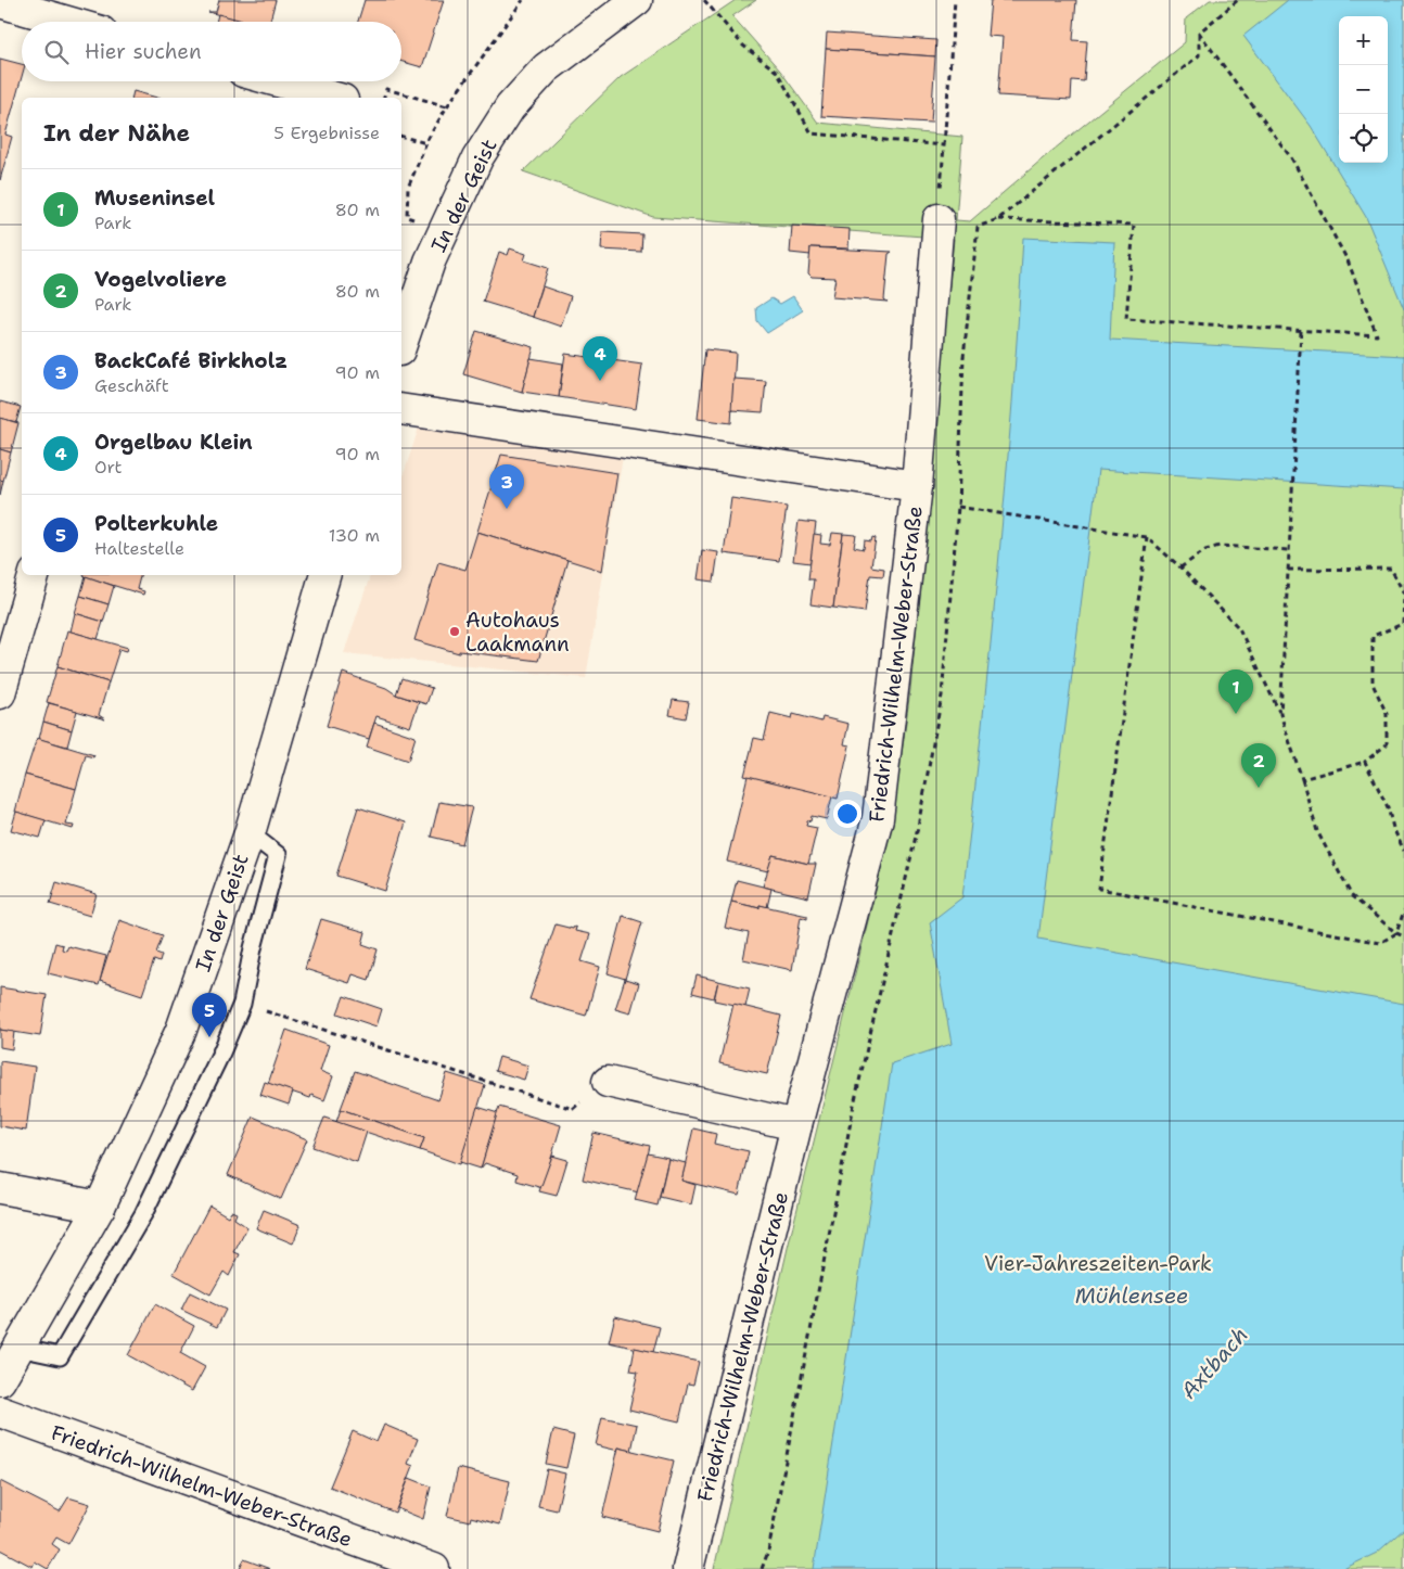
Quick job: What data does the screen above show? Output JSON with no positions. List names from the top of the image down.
{
  "streets": {
    "street": ["In der Geist", "Friedrich-Wilhelm-Weber-Straße"]
  },
  "water": ["Mühlensee", "Axtbach"],
  "parks": ["Vier-Jahreszeiten-Park"],
  "places": ["Autohaus Laakmann"],
  "page": {
    "map_buttons": ["+", "−"],
    "search": "Hier suchen",
    "heading": ["In der Nähe", "5 Ergebnisse"],
    "list": [
      {
        "mark": "1",
        "name": "Museninsel",
        "note": "Park",
        "value": "80 m"
      },
      {
        "mark": "2",
        "name": "Vogelvoliere",
        "note": "Park",
        "value": "80 m"
      },
      {
        "mark": "3",
        "name": "BackCafé Birkholz",
        "note": "Geschäft",
        "value": "90 m"
      },
      {
        "mark": "4",
        "name": "Orgelbau Klein",
        "note": "Ort",
        "value": "90 m"
      },
      {
        "mark": "5",
        "name": "Polterkuhle",
        "note": "Haltestelle",
        "value": "130 m"
      }
    ],
    "pins": [
      "4",
      "3",
      "1",
      "2",
      "5"
    ]
  }
}
